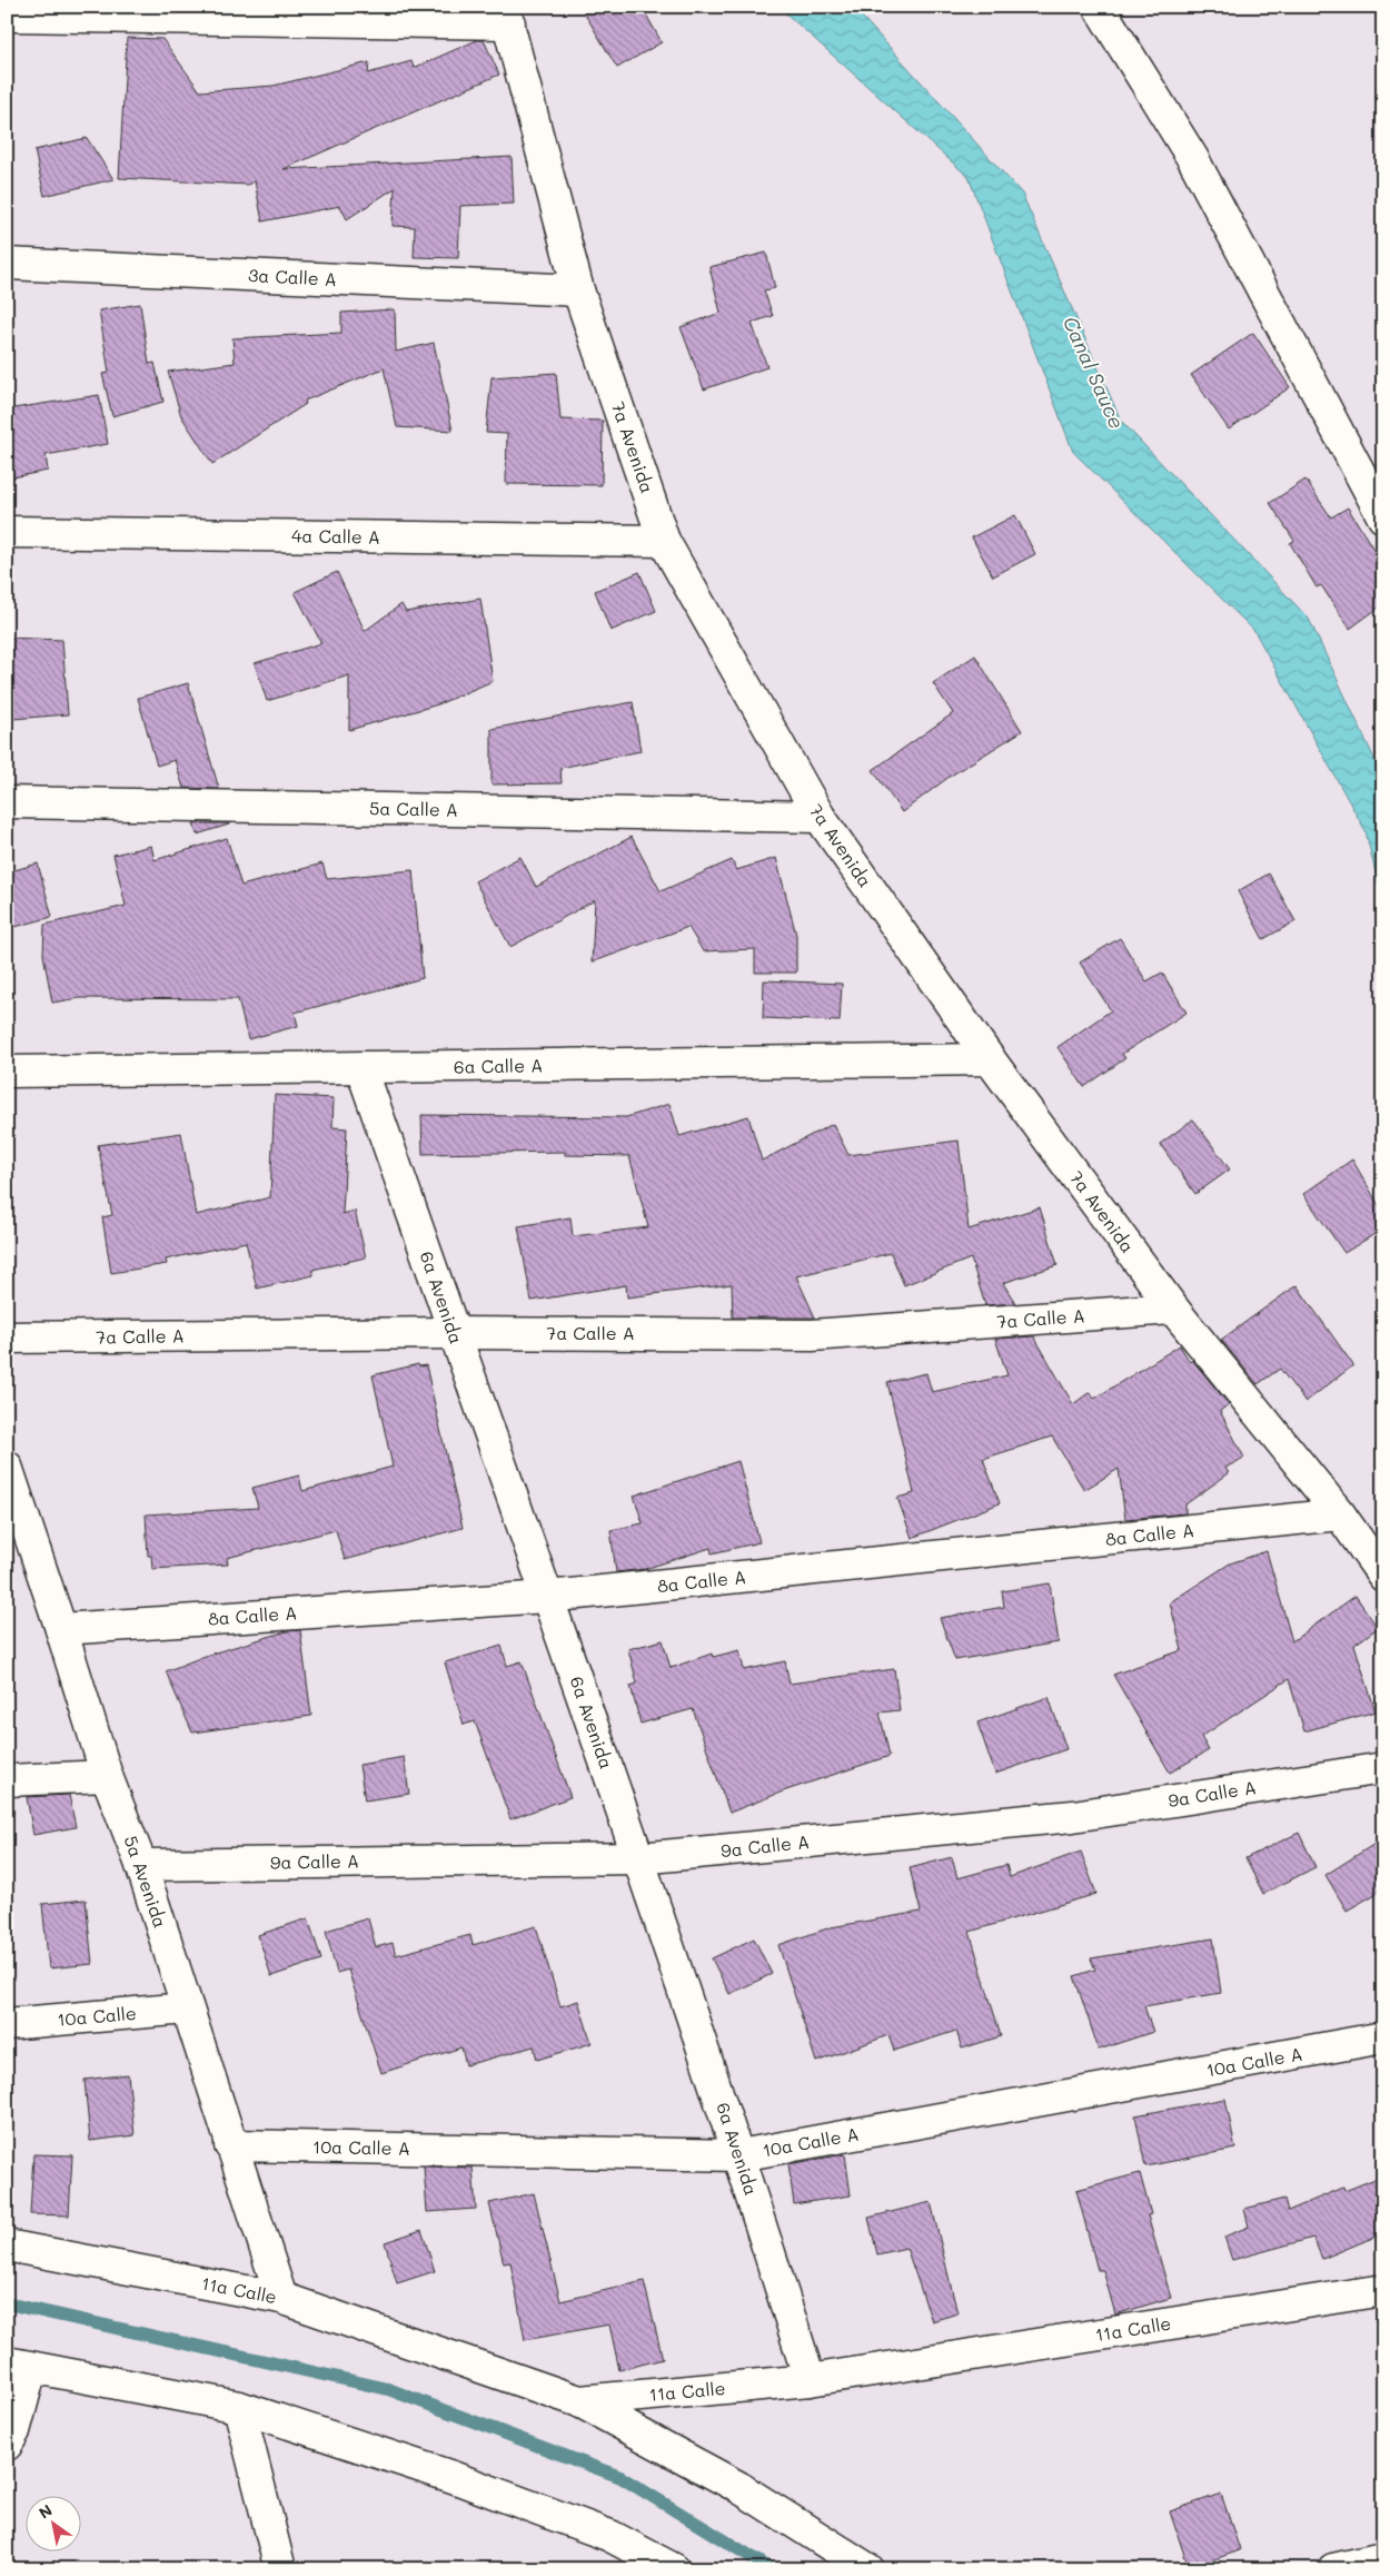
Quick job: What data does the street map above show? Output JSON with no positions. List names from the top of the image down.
{
  "streets": {
    "street": [
      "3a Calle A",
      "7a Avenida",
      "4a Calle A",
      "5a Calle A",
      "6a Calle A",
      "6a Avenida",
      "7a Calle A",
      "8a Calle A",
      "9a Calle A",
      "5a Avenida",
      "10a Calle",
      "10a Calle A",
      "11a Calle"
    ]
  },
  "crossings": [
    ["3a Calle A", "7a Avenida"],
    ["7a Avenida", "4a Calle A"],
    ["7a Avenida", "5a Calle A"],
    ["7a Avenida", "6a Calle A"],
    ["7a Avenida", "7a Calle A"],
    ["7a Avenida", "8a Calle A"],
    ["6a Calle A", "6a Avenida"],
    ["6a Avenida", "7a Calle A"],
    ["6a Avenida", "8a Calle A"],
    ["6a Avenida", "9a Calle A"],
    ["6a Avenida", "10a Calle A"],
    ["6a Avenida", "11a Calle"],
    ["8a Calle A", "5a Avenida"],
    ["9a Calle A", "5a Avenida"],
    ["5a Avenida", "10a Calle"],
    ["5a Avenida", "10a Calle A"],
    ["5a Avenida", "11a Calle"]
  ],
  "water": ["Canal Sauce"],
  "north": "top left"
}
